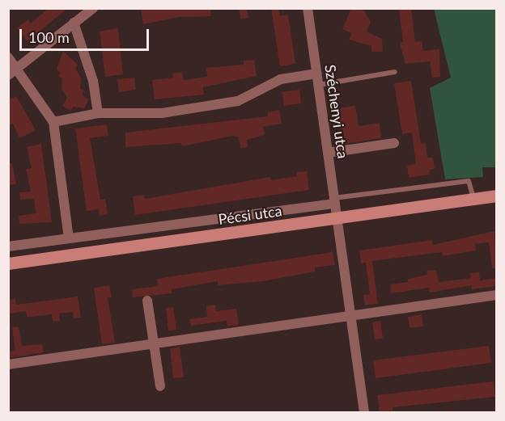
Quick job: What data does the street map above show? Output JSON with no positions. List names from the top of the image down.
{
  "streets": {
    "main road": ["Pécsi utca"],
    "street": ["Széchenyi utca"]
  },
  "crossings": [
    ["Széchenyi utca", "Pécsi utca"]
  ],
  "scale_bar": "100 m"
}
